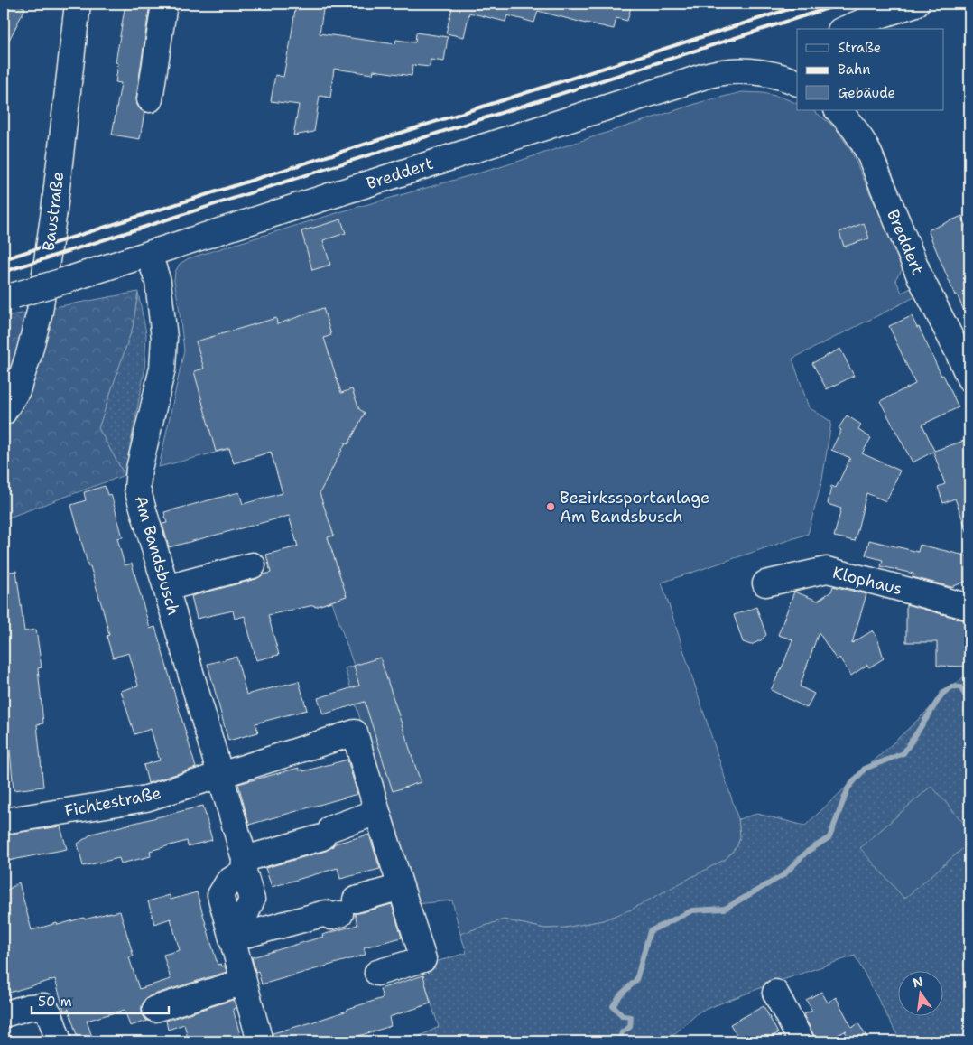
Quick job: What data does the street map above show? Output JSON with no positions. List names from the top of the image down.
{
  "streets": {
    "street": [
      "Breddert",
      "Baustraße",
      "Am Bandsbusch",
      "Klophaus",
      "Fichtestraße"
    ]
  },
  "crossings": [
    ["Breddert", "Am Bandsbusch"],
    ["Am Bandsbusch", "Fichtestraße"]
  ],
  "places": ["Bezirkssportanlage Am Bandsbusch"],
  "legend": ["Straße", "Bahn", "Gebäude"],
  "scale_bar": "50 m",
  "north": "top"
}
